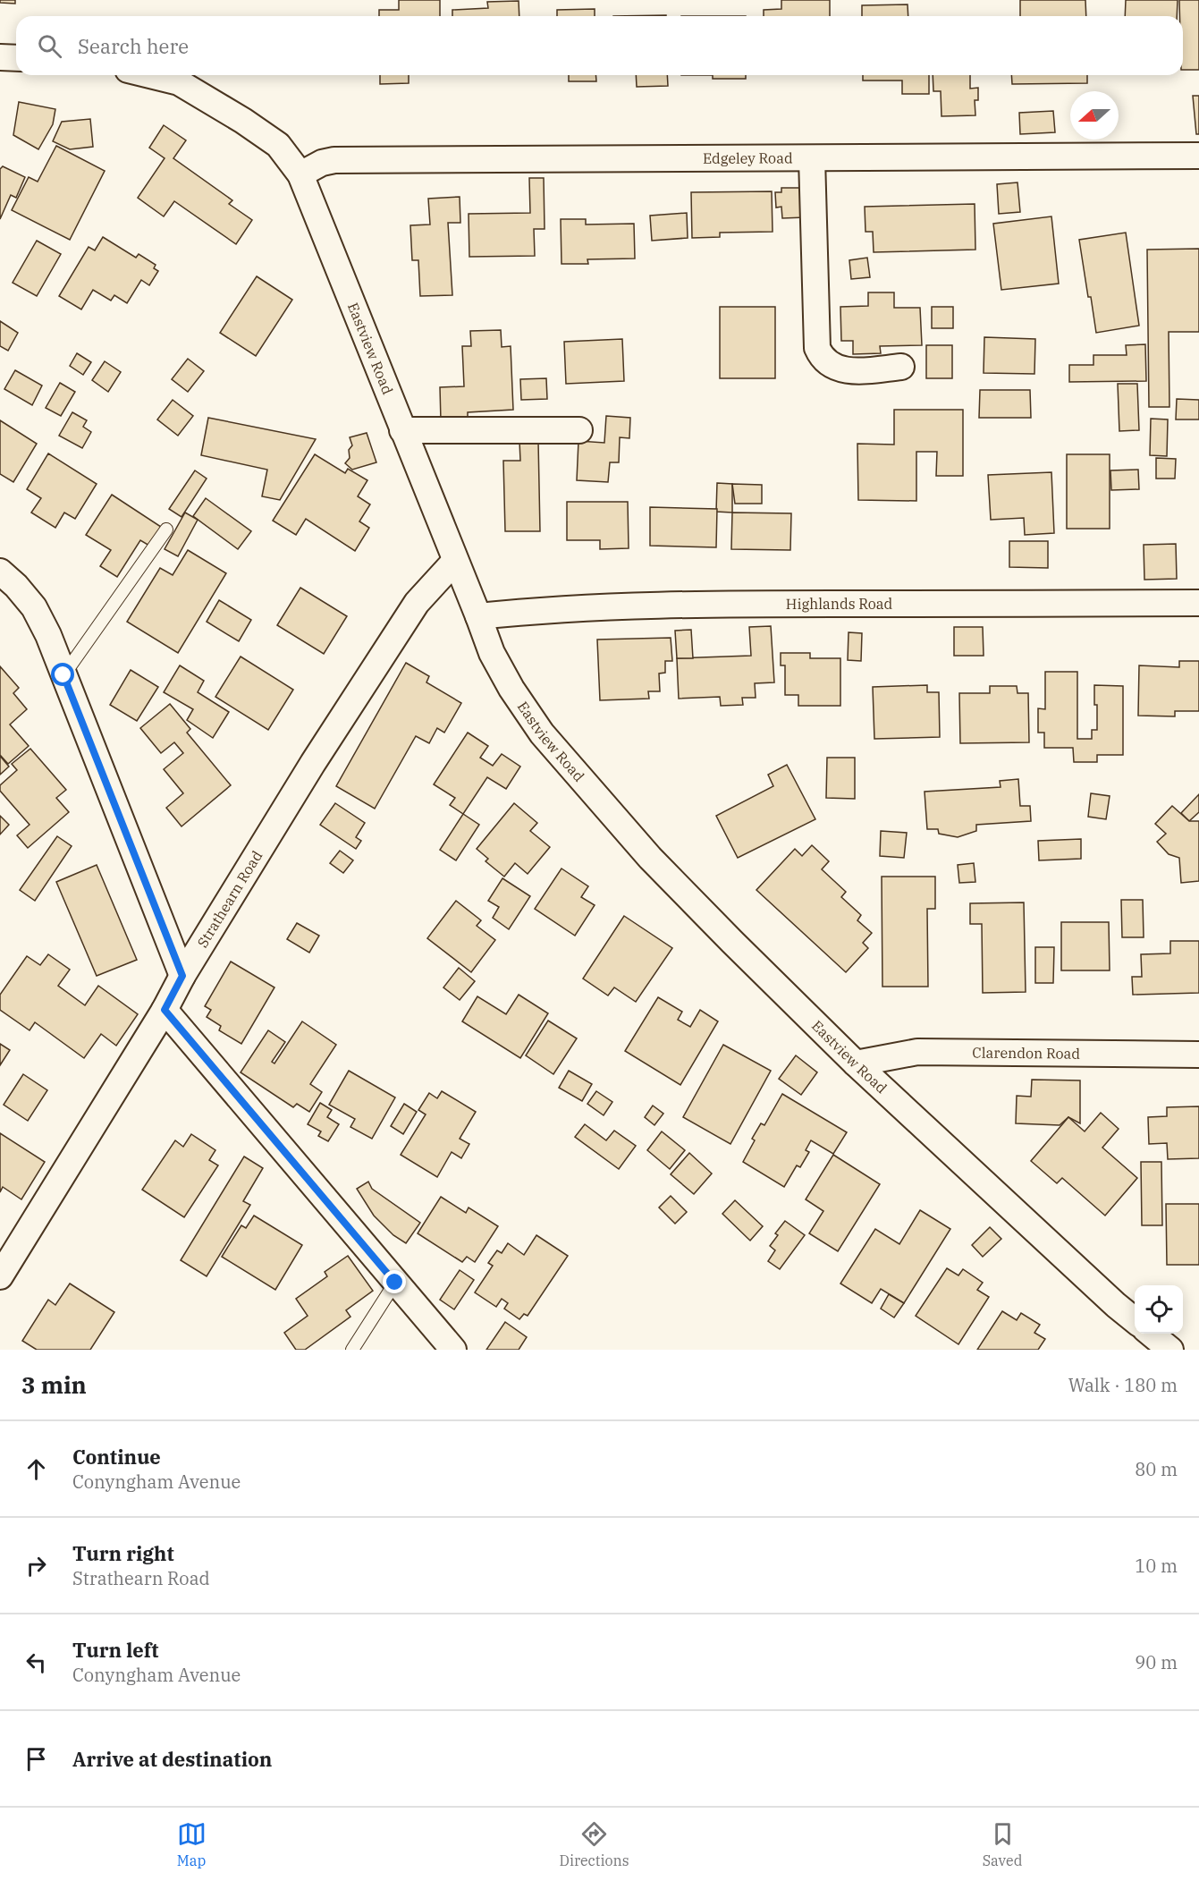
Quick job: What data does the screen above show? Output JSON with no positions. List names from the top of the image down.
{
  "streets": {
    "street": [
      "Edgeley Road",
      "Eastview Road",
      "Highlands Road",
      "Strathearn Road",
      "Clarendon Road"
    ]
  },
  "crossings": [
    ["Edgeley Road", "Eastview Road"],
    ["Eastview Road", "Highlands Road"],
    ["Eastview Road", "Strathearn Road"],
    ["Eastview Road", "Clarendon Road"]
  ],
  "north": "left",
  "page": {
    "search": "Search here",
    "heading": ["3 min", "Walk · 180 m"],
    "list": [
      ["Continue", "Conyngham Avenue", "80 m"],
      ["Turn right", "Strathearn Road", "10 m"],
      ["Turn left", "Conyngham Avenue", "90 m"],
      "Arrive at destination"
    ],
    "nav": ["Map", "Directions", "Saved"]
  }
}
